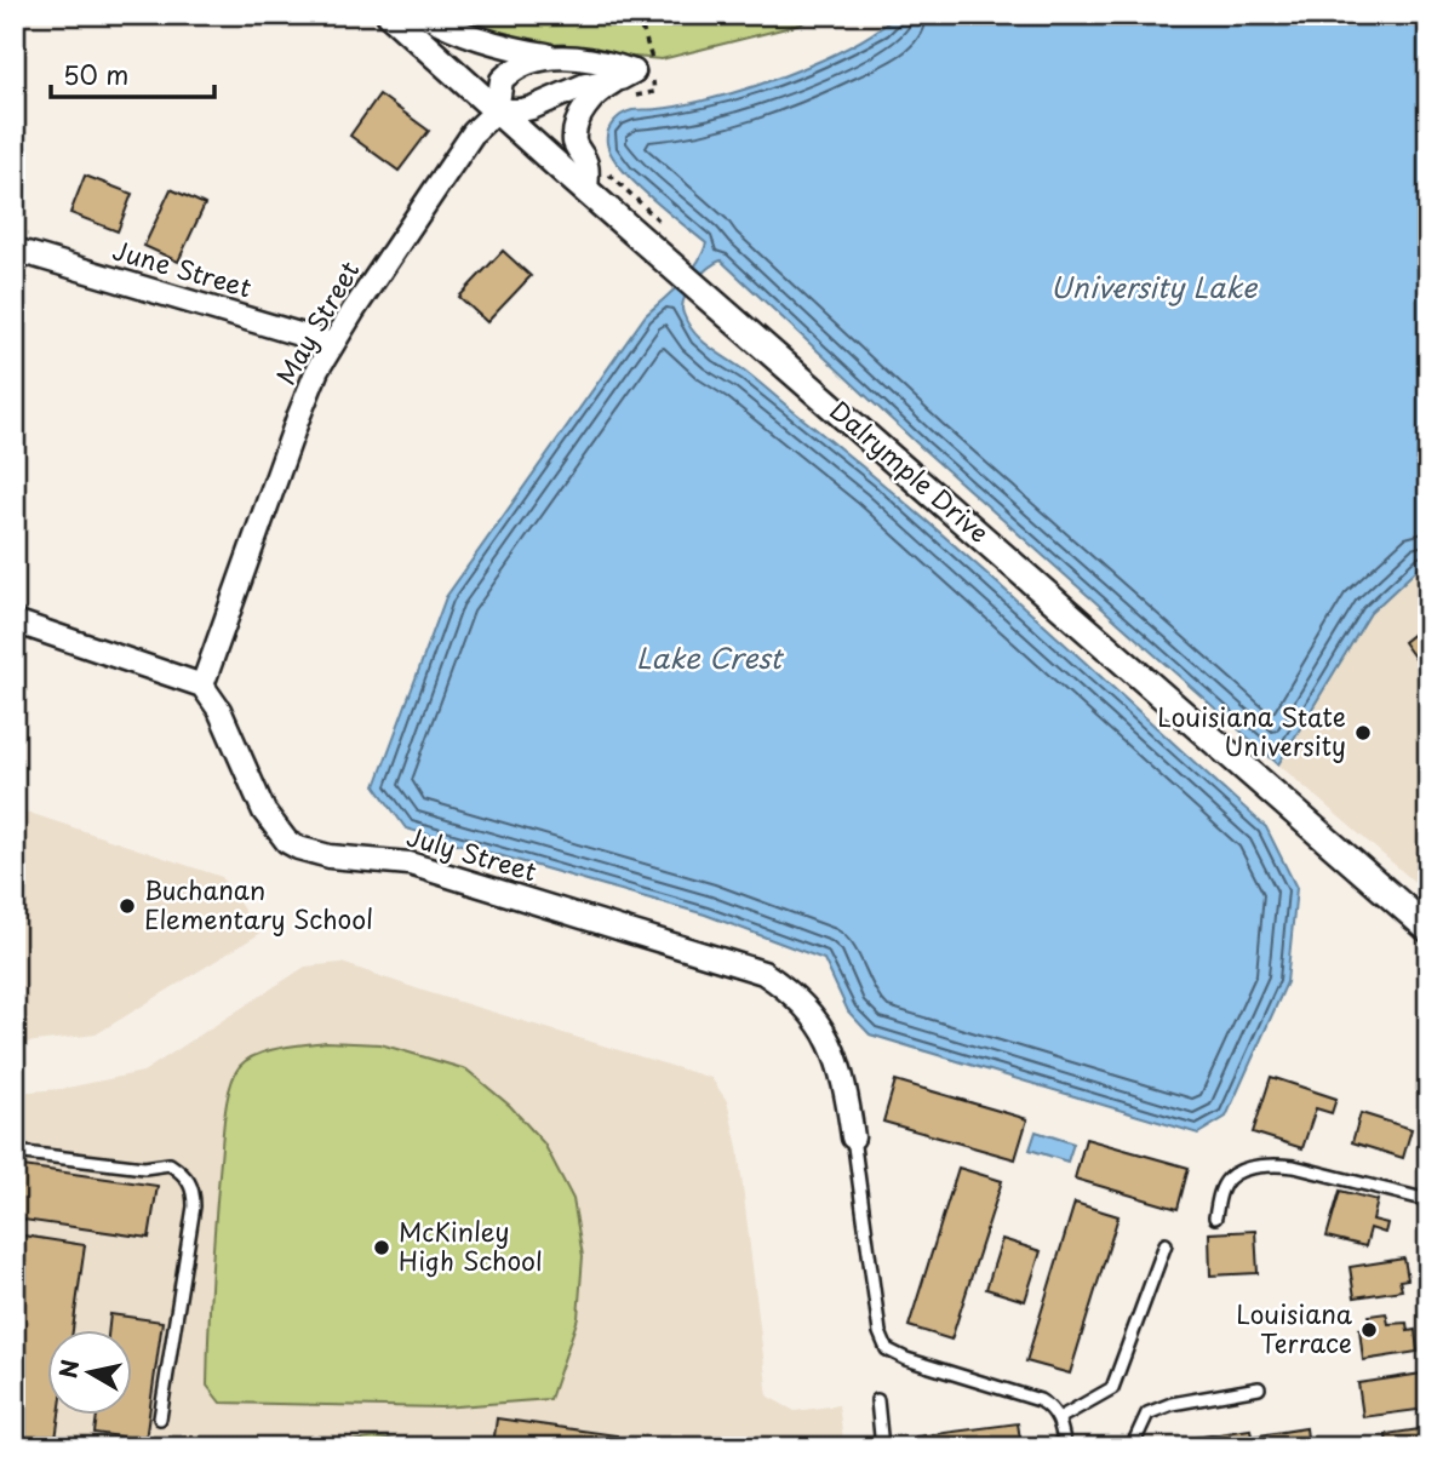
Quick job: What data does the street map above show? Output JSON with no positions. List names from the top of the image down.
{
  "streets": {
    "street": [
      "June Street",
      "May Street",
      "Dalrymple Drive",
      "July Street"
    ]
  },
  "crossings": [
    ["June Street", "May Street"],
    ["May Street", "Dalrymple Drive"],
    ["May Street", "July Street"]
  ],
  "water": ["University Lake", "Lake Crest"],
  "places": [
    "Louisiana State University",
    "Buchanan Elementary School",
    "McKinley High School",
    "Louisiana Terrace"
  ],
  "scale_bar": "50 m",
  "north": "left"
}
